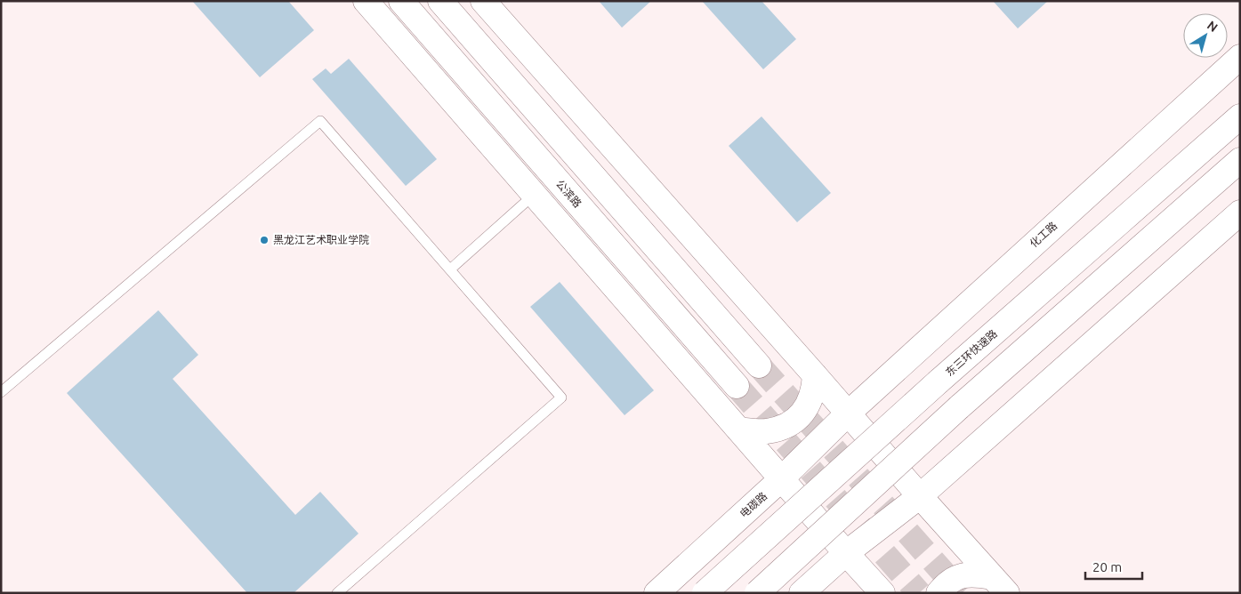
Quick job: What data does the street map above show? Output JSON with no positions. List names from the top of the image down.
{
  "streets": {
    "main road": [
      "公滨路",
      "化工路",
      "东三环快速路",
      "电碳路"
    ]
  },
  "crossings": [
    ["化工路", "电碳路"]
  ],
  "places": ["黑龙江艺术职业学院"],
  "scale_bar": "20 m",
  "north": "top right"
}
